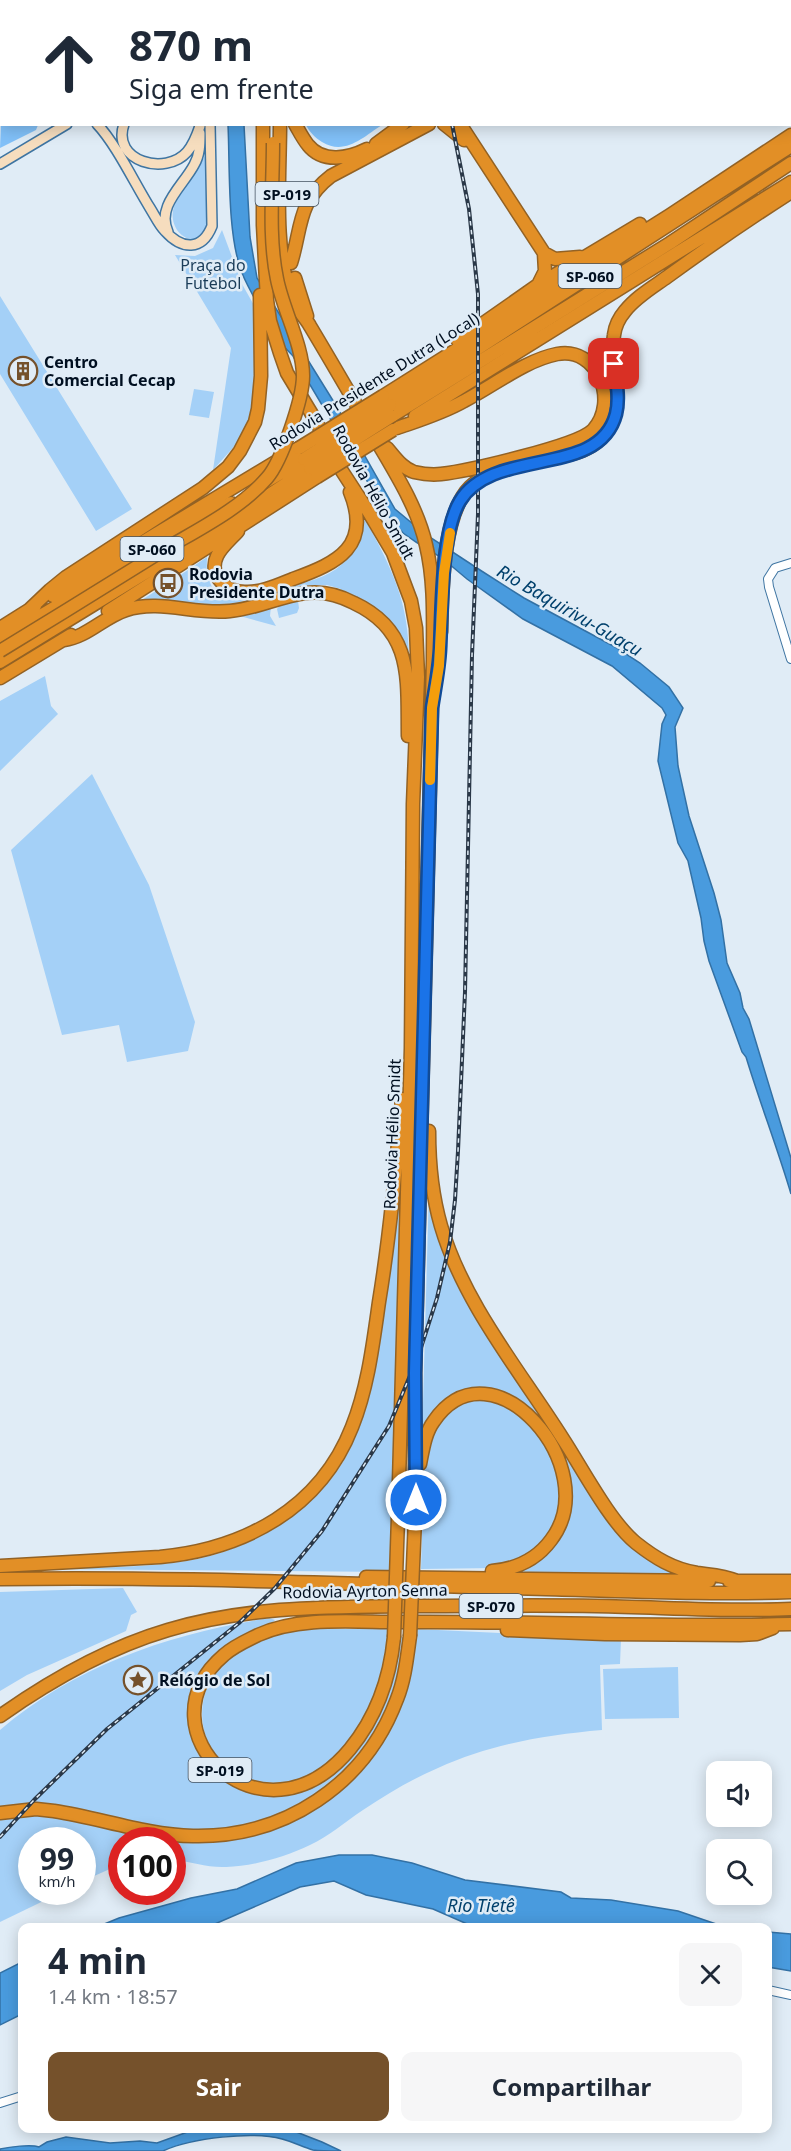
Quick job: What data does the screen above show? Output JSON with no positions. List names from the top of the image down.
{
  "streets": {
    "highway": [
      "SP-019",
      "SP-060",
      "Rodovia Presidente Dutra (Local)",
      "Rodovia Hélio Smidt",
      "Rodovia Ayrton Senna",
      "SP-070"
    ]
  },
  "crossings": [
    ["SP-060", "Rodovia Presidente Dutra (Local)"],
    ["Rodovia Hélio Smidt", "SP-070"]
  ],
  "water": ["Rio Baquirivu-Guaçu", "Rio Tietê"],
  "parks": ["Praça do Futebol"],
  "places": {
    "building": ["Centro Comercial Cecap"],
    "bus stop": ["Rodovia Presidente Dutra"],
    "place": ["Relógio de Sol"]
  },
  "page": {
    "turn": ["870 m", "Siga em frente"],
    "speed": "99 km/h",
    "limit": "100",
    "heading": ["4 min", "1.4 km · 18:57"],
    "buttons": ["Sair", "Compartilhar"]
  }
}
